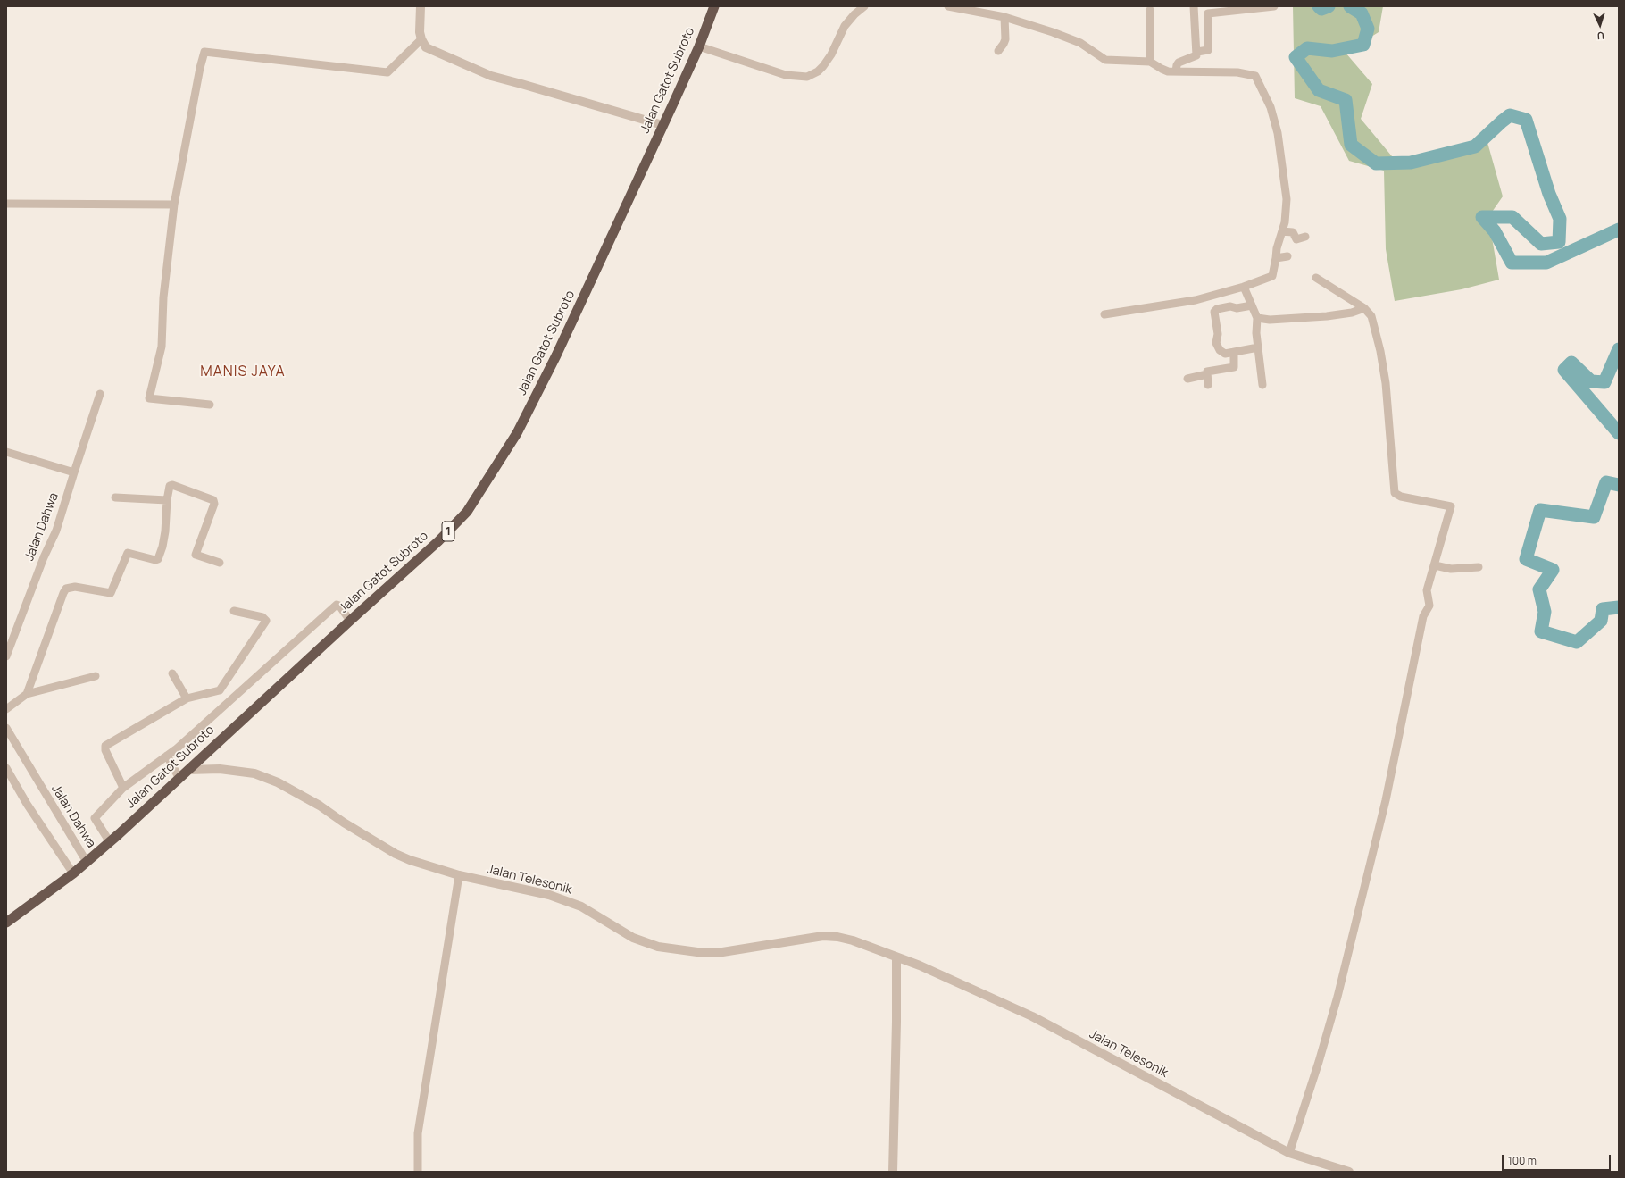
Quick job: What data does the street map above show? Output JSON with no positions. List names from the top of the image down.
{
  "streets": {
    "highway": ["Jalan Gatot Subroto", "1"],
    "street": ["Jalan Dahwa", "Jalan Telesonik"]
  },
  "crossings": [
    ["Jalan Gatot Subroto", "Jalan Dahwa"],
    ["Jalan Gatot Subroto", "Jalan Telesonik"]
  ],
  "districts": ["MANIS JAYA"],
  "scale_bar": "100 m",
  "north": "bottom"
}
